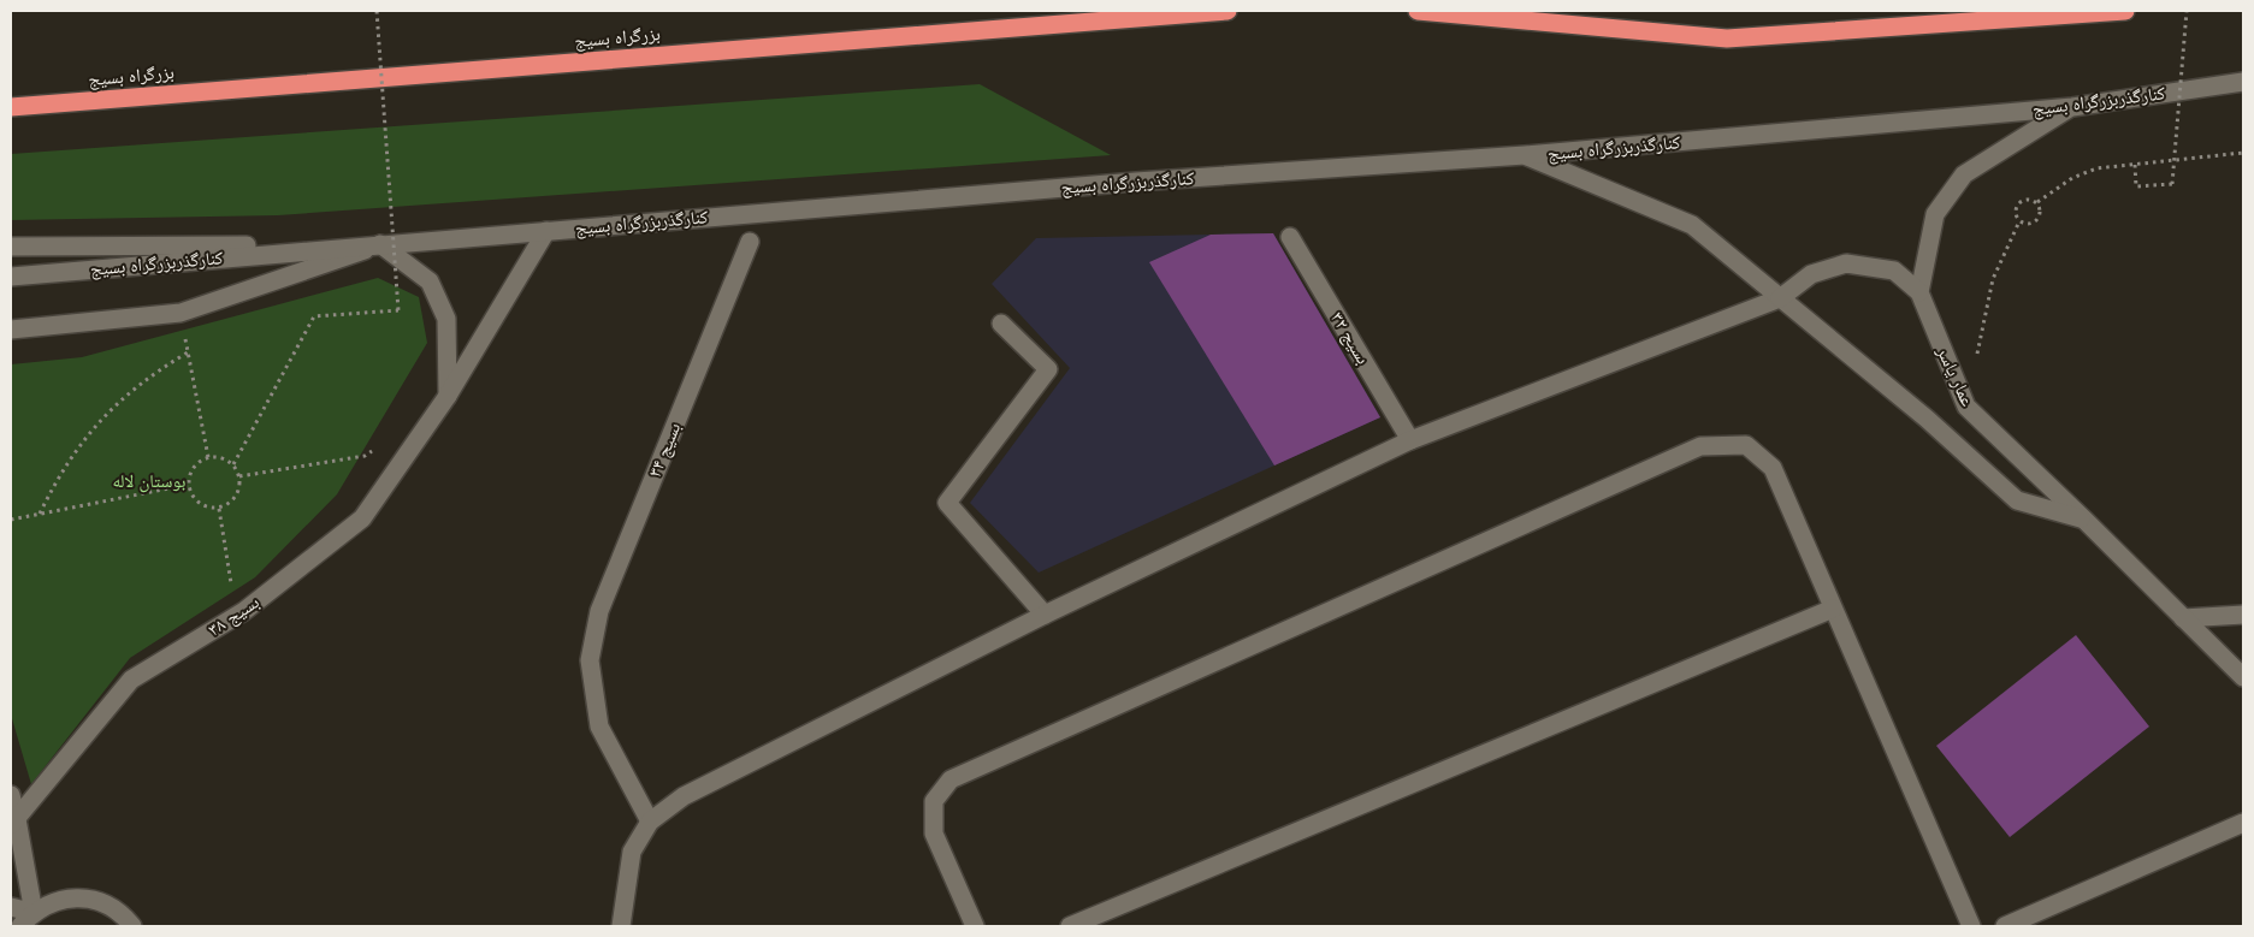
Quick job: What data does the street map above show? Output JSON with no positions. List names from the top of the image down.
{
  "streets": {
    "highway": ["بزرگراه بسیج"],
    "street": [
      "کنارگذربزرگراه بسیج",
      "بسیج ۳۲",
      "عمار یاسر",
      "بسیج ۳۴",
      "بسیج ۳۸"
    ]
  },
  "crossings": [
    ["کنارگذربزرگراه بسیج", "بسیج ۳۸"]
  ],
  "parks": ["بوستان لاله"]
}
